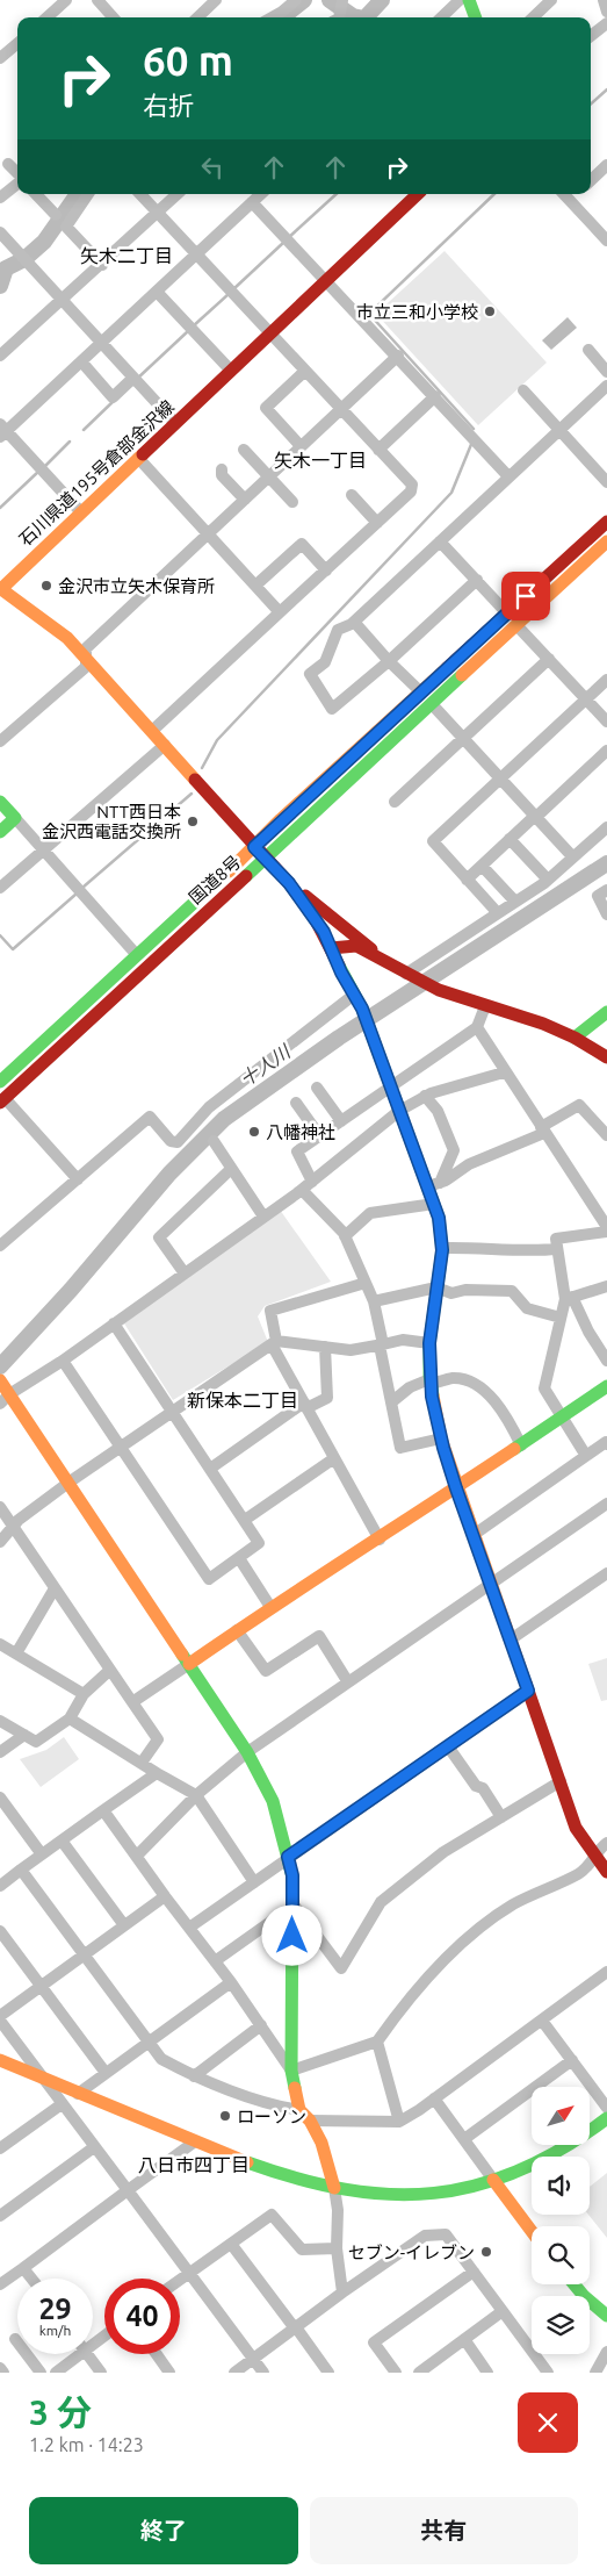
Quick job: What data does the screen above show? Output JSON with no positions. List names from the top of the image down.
{
  "streets": {
    "main road": ["石川県道195号倉部金沢線", "国道8号"]
  },
  "crossings": [
    ["石川県道195号倉部金沢線", "国道8号"]
  ],
  "districts": [
    "矢木二丁目",
    "矢木一丁目",
    "新保本二丁目",
    "八日市四丁目"
  ],
  "water": ["十人川"],
  "places": [
    "市立三和小学校",
    "金沢市立矢木保育所",
    "NTT西日本 金沢西電話交換所",
    "八幡神社",
    "ローソン",
    "セブン-イレブン"
  ],
  "north": "top right",
  "page": {
    "turn": ["60 m", "右折"],
    "speed": "29 km/h",
    "limit": "40",
    "heading": ["3 分", "1.2 km · 14:23"],
    "buttons": ["終了", "共有"]
  }
}
